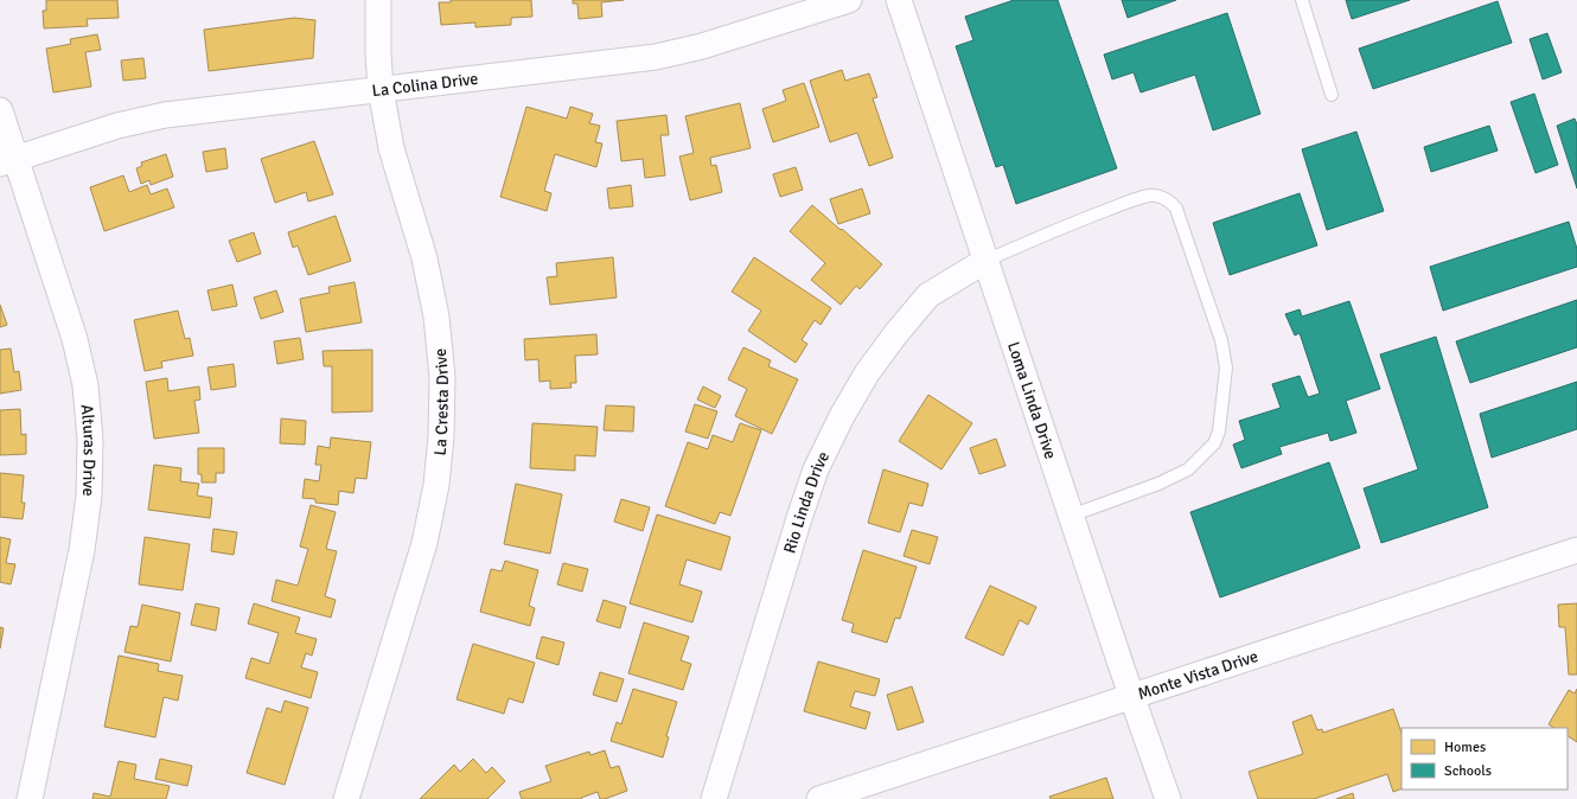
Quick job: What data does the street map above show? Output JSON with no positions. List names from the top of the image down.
{
  "streets": {
    "street": [
      "La Colina Drive",
      "Loma Linda Drive",
      "La Cresta Drive",
      "Alturas Drive",
      "Rio Linda Drive",
      "Monte Vista Drive"
    ]
  },
  "crossings": [
    ["La Colina Drive", "La Cresta Drive"],
    ["La Colina Drive", "Alturas Drive"],
    ["Loma Linda Drive", "Rio Linda Drive"],
    ["Loma Linda Drive", "Monte Vista Drive"]
  ],
  "legend": ["Homes", "Schools"]
}
